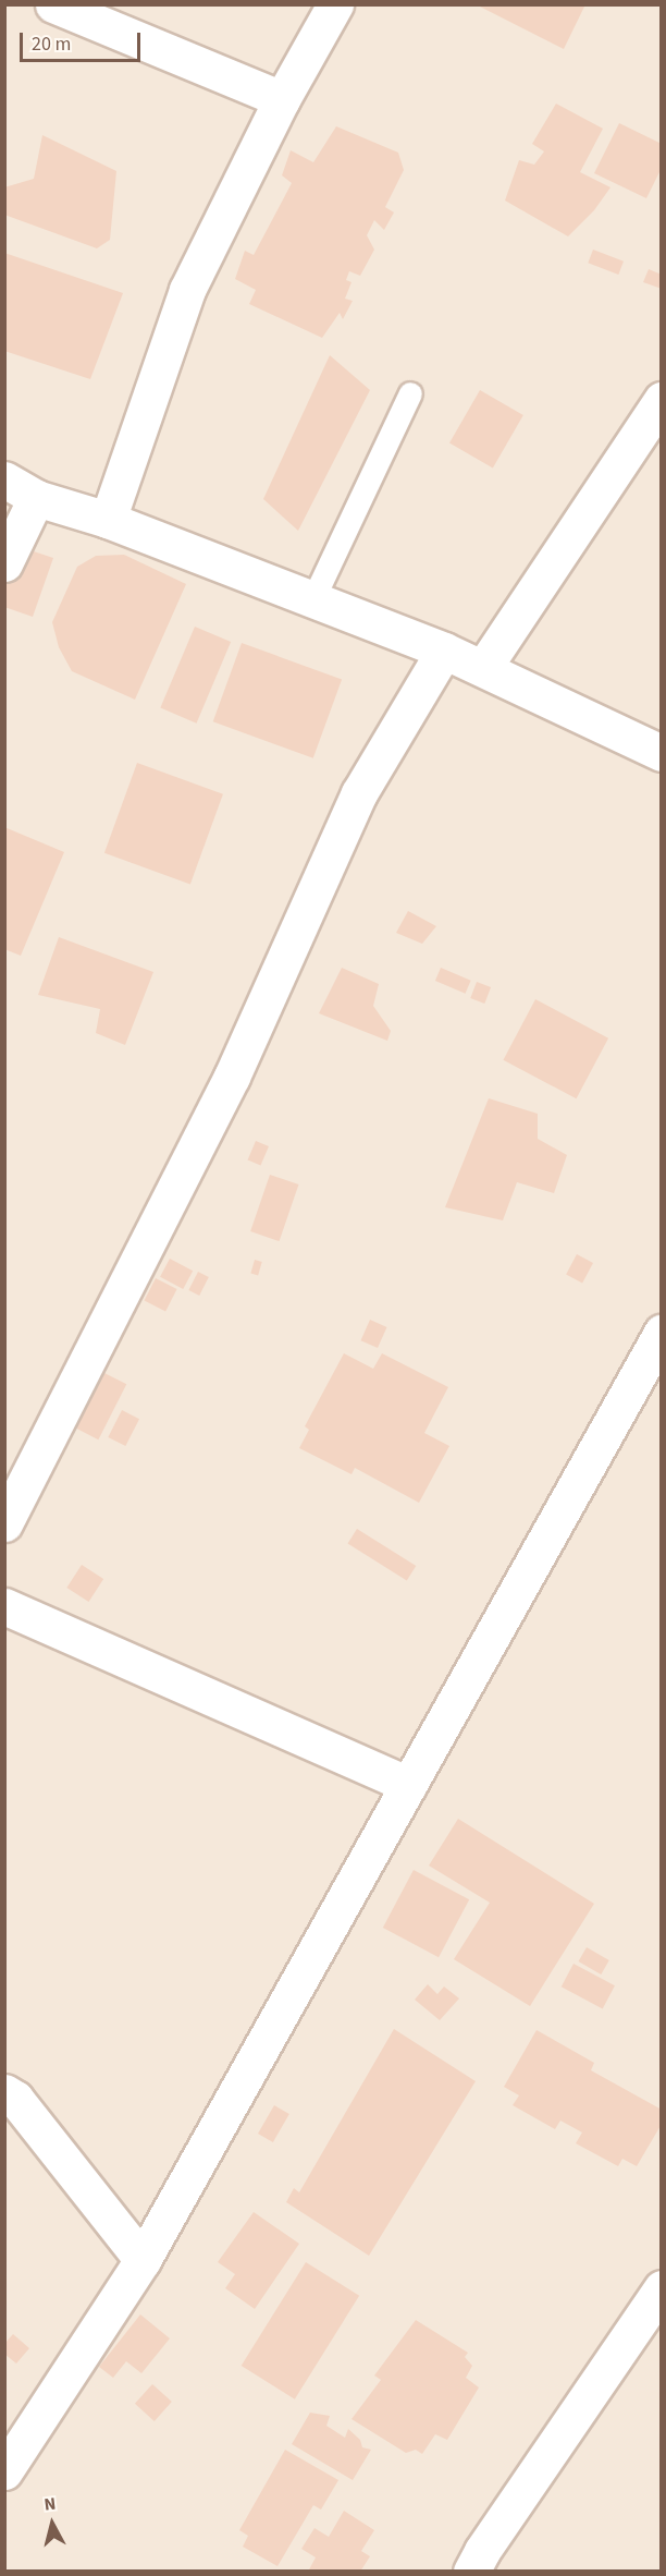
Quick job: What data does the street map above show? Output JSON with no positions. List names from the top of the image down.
{
  "scale_bar": "20 m",
  "north": "top"
}
